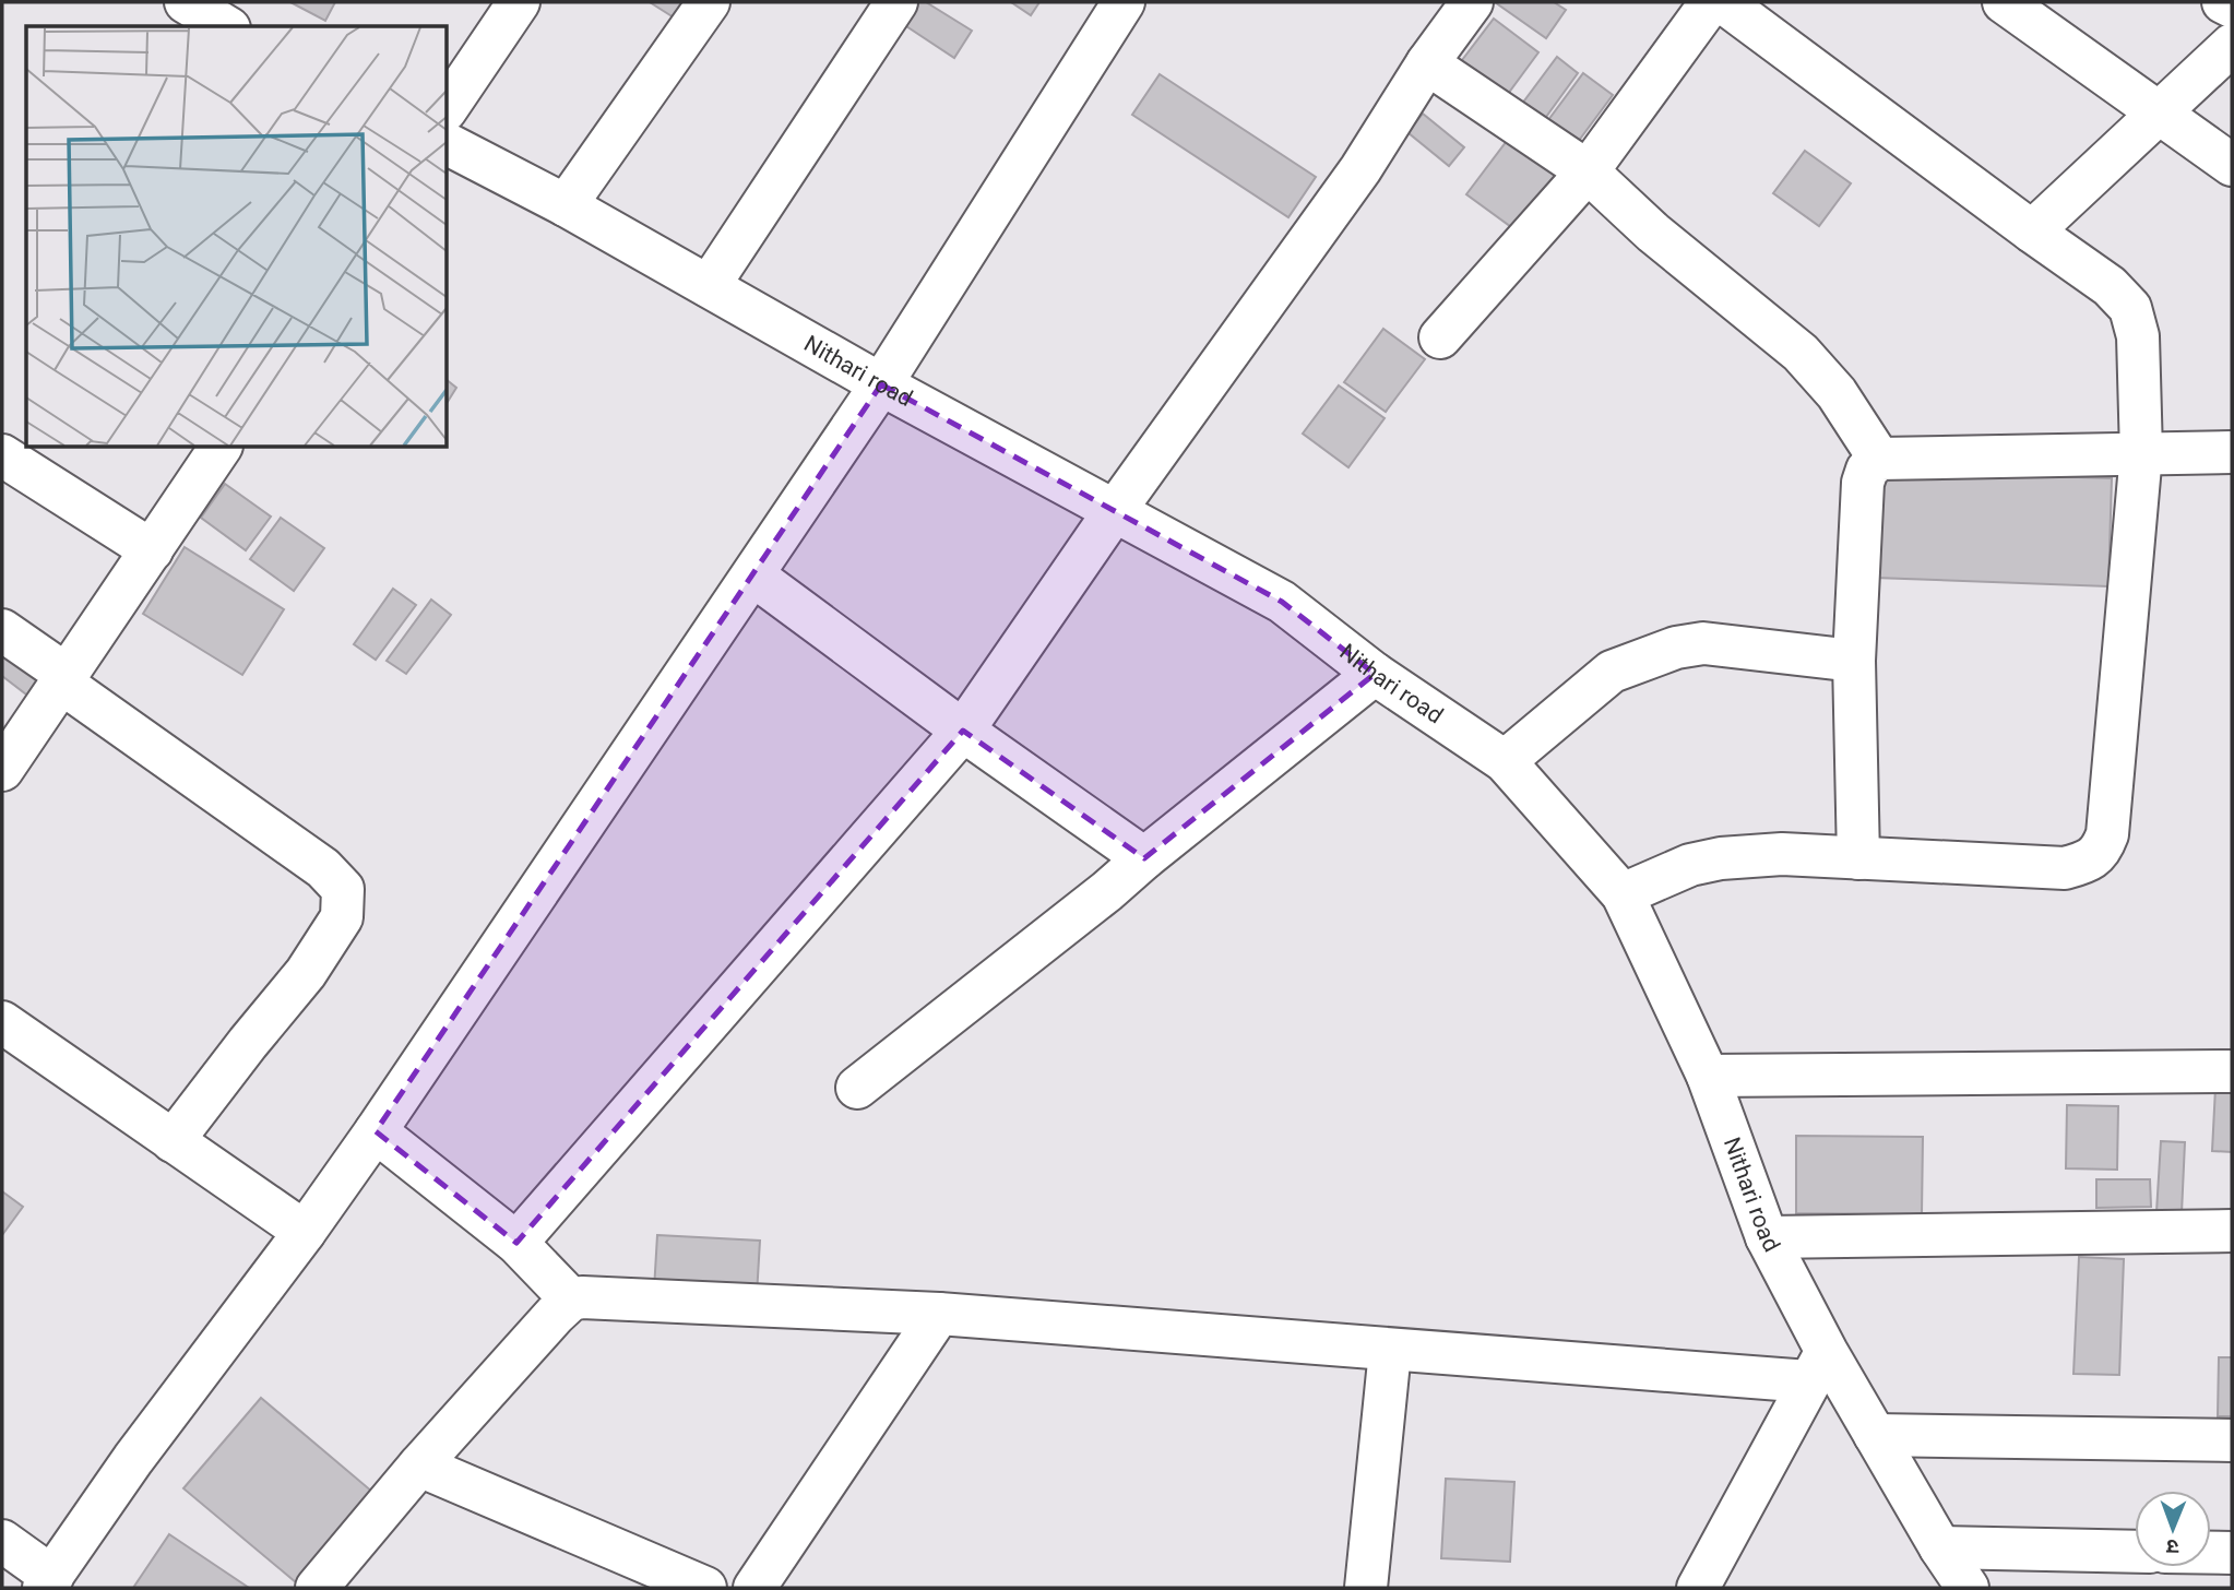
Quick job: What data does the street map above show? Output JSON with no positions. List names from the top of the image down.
{
  "streets": {
    "street": ["Nithari road"]
  },
  "north": "bottom"
}
